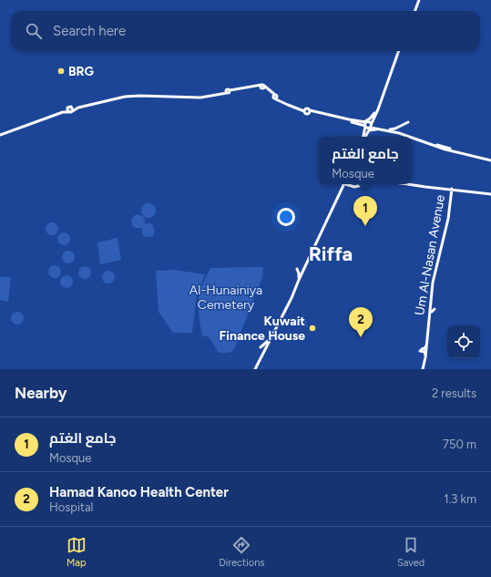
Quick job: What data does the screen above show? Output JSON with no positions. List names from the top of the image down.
{
  "streets": {
    "main road": ["Um Al-Nasan Avenue"]
  },
  "districts": ["Riffa"],
  "parks": ["Al-Hunainiya Cemetery"],
  "places": ["BRG", "Kuwait Finance House"],
  "page": {
    "search": "Search here",
    "popup": ["جامع الغتم", "Mosque"],
    "pins": ["1", "2"],
    "heading": ["Nearby", "2 results"],
    "list": [
      {
        "mark": "1",
        "name": "جامع الغتم",
        "note": "Mosque",
        "value": "750 m"
      },
      {
        "mark": "2",
        "name": "Hamad Kanoo Health Center",
        "note": "Hospital",
        "value": "1.3 km"
      }
    ],
    "nav": ["Map", "Directions", "Saved"]
  }
}
